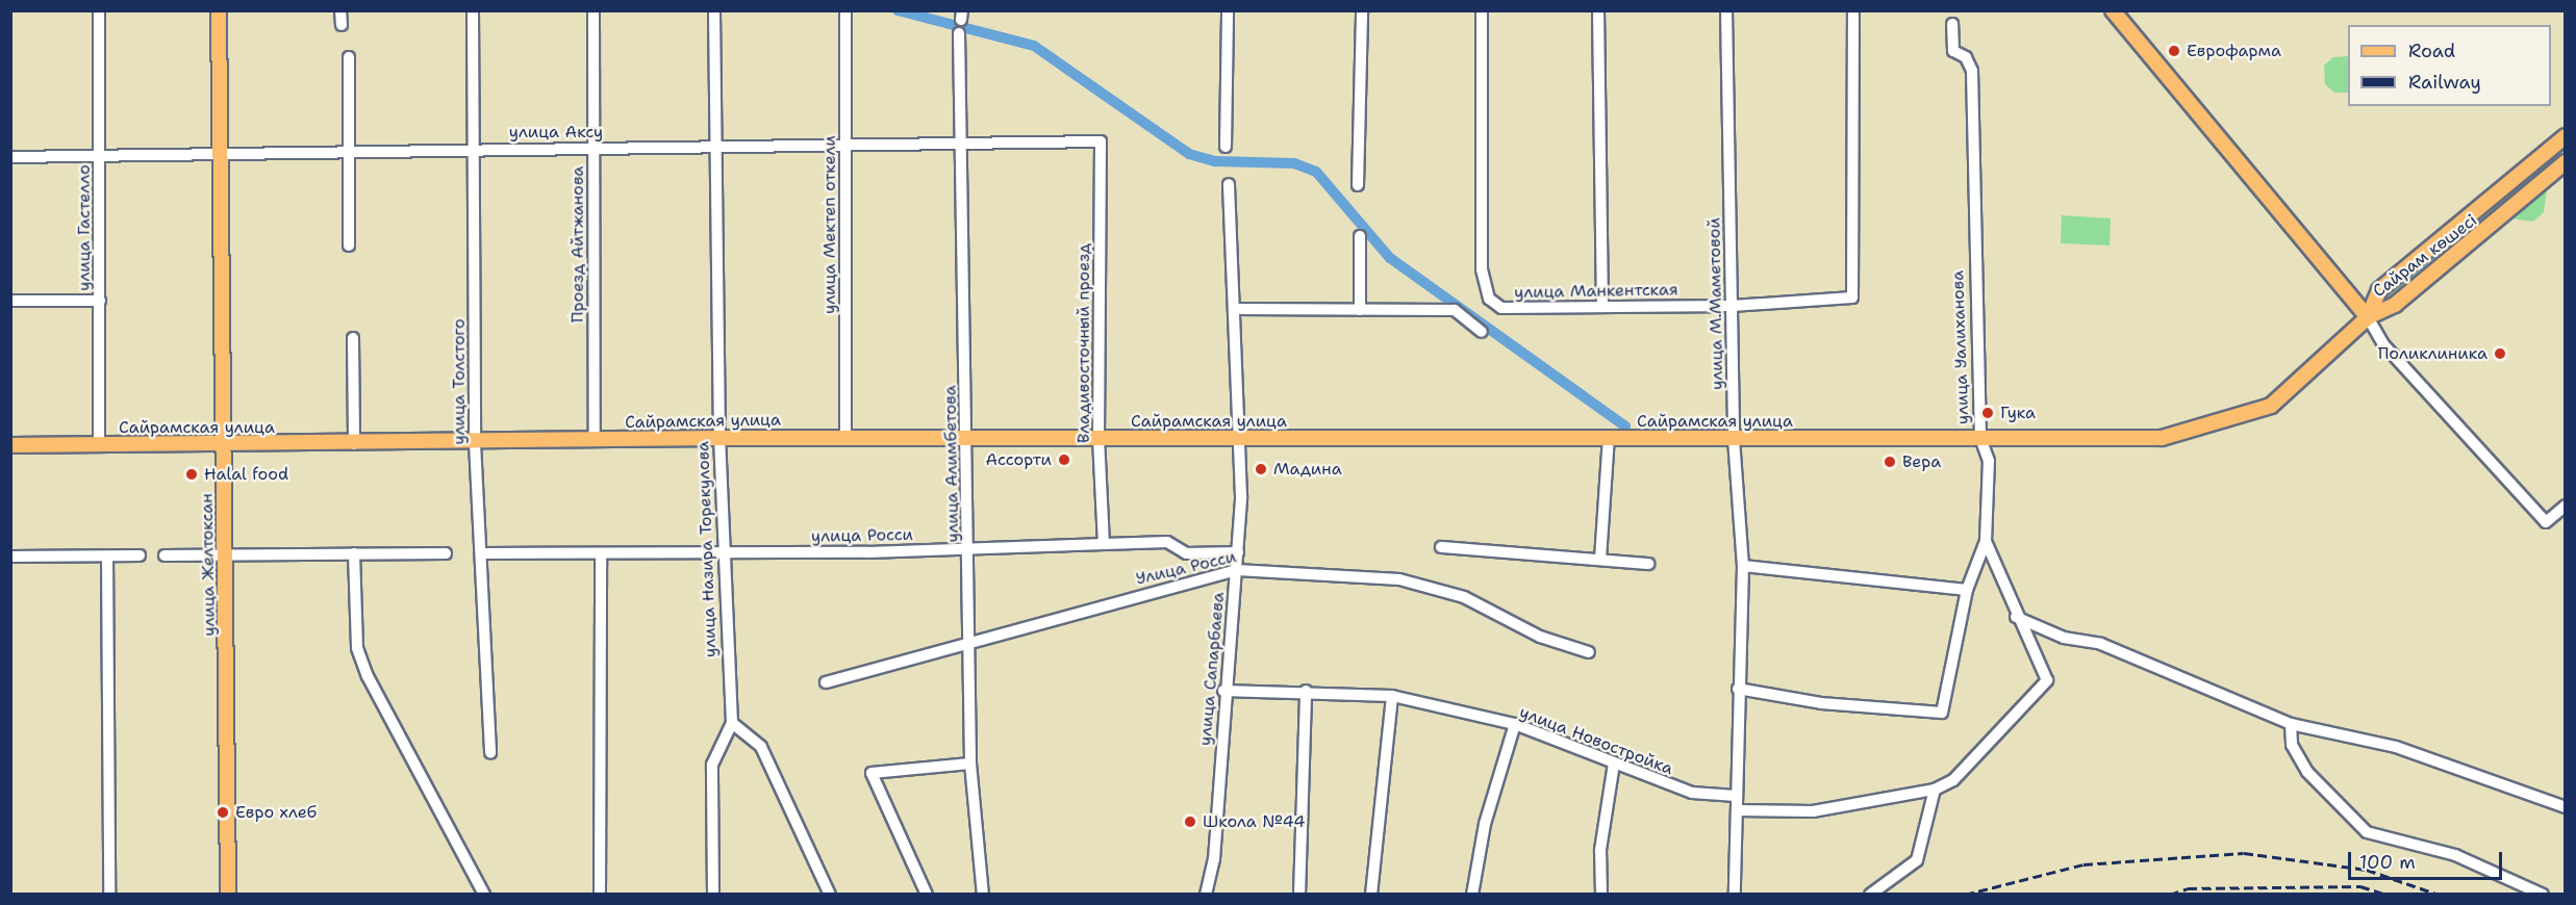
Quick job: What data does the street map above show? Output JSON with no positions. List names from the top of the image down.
{
  "streets": {
    "main road": ["Сайрам көшесі", "Сайрамская улица", "улица Желтоксан"],
    "street": [
      "улица Аксу",
      "улица Мектеп откели",
      "улица Гастелло",
      "Проезд Айтжанова",
      "улица Манкентская",
      "улица М.Маметовой",
      "Владивосточный проезд",
      "улица Уалиханова",
      "улица Толстого",
      "улица Алимбетова",
      "улица Росси",
      "улица Назира Торекулова",
      "Улица Росси",
      "улица Сапарбаева",
      "улица Новостройка"
    ]
  },
  "crossings": [
    ["улица Аксу", "улица Мектеп откели"],
    ["улица Аксу", "улица Гастелло"],
    ["улица Аксу", "Проезд Айтжанова"],
    ["улица Аксу", "Владивосточный проезд"],
    ["улица Аксу", "улица Толстого"],
    ["улица Аксу", "улица Алимбетова"],
    ["улица Аксу", "улица Назира Торекулова"],
    ["улица Аксу", "улица Желтоксан"],
    ["улица Мектеп откели", "Сайрамская улица"],
    ["улица Гастелло", "Сайрамская улица"],
    ["Проезд Айтжанова", "Сайрамская улица"],
    ["Сайрам көшесі", "Сайрамская улица"],
    ["улица Манкентская", "улица М.Маметовой"],
    ["улица М.Маметовой", "улица Уалиханова"],
    ["улица М.Маметовой", "Сайрамская улица"],
    ["улица М.Маметовой", "улица Новостройка"],
    ["Владивосточный проезд", "Сайрамская улица"],
    ["Владивосточный проезд", "улица Росси"],
    ["улица Уалиханова", "Сайрамская улица"],
    ["улица Толстого", "Сайрамская улица"],
    ["улица Толстого", "улица Росси"],
    ["Сайрамская улица", "улица Алимбетова"],
    ["Сайрамская улица", "улица Назира Торекулова"],
    ["Сайрамская улица", "улица Желтоксан"],
    ["Сайрамская улица", "улица Сапарбаева"],
    ["улица Алимбетова", "улица Росси"],
    ["улица Алимбетова", "Улица Росси"],
    ["улица Росси", "улица Назира Торекулова"],
    ["улица Росси", "улица Сапарбаева"],
    ["Улица Росси", "улица Сапарбаева"],
    ["улица Сапарбаева", "улица Новостройка"]
  ],
  "places": [
    "Еврофарма",
    "Поликлиника",
    "Гука",
    "Ассорти",
    "Вера",
    "Мадина",
    "Halal food",
    "Евро хлеб",
    "Школа №44"
  ],
  "legend": ["Road", "Railway"],
  "scale_bar": "100 m"
}
